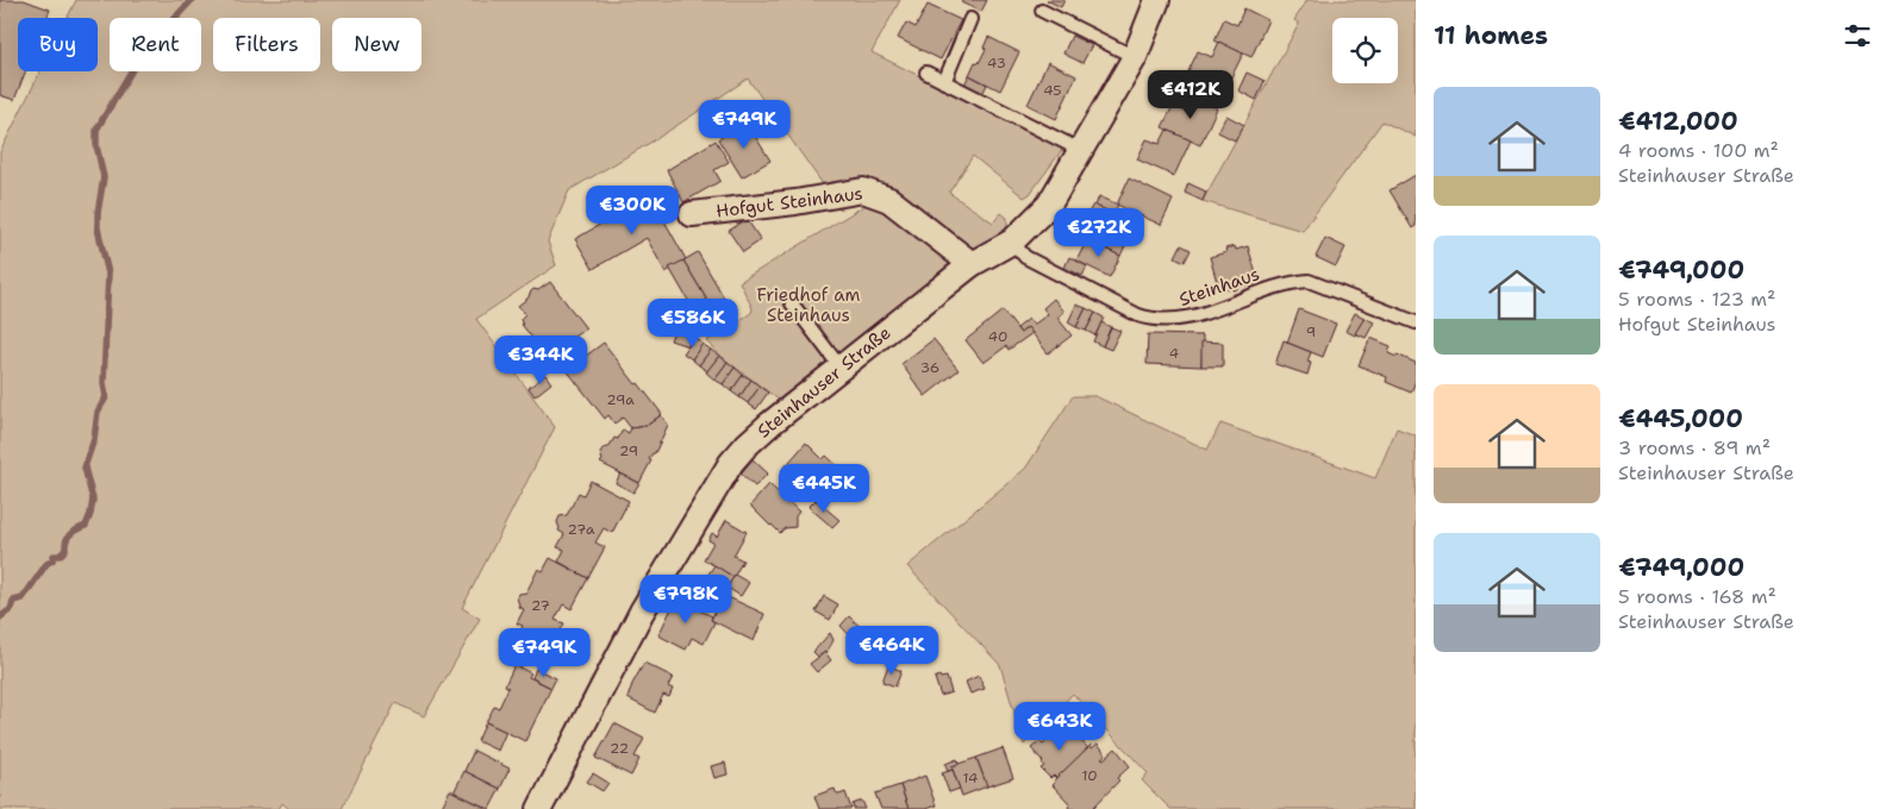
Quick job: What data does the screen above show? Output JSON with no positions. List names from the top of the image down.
{
  "streets": {
    "street": ["Hofgut Steinhaus", "Steinhauser Straße"],
    "lane": ["Steinhaus"]
  },
  "crossings": [
    ["Hofgut Steinhaus", "Steinhauser Straße"],
    ["Steinhaus", "Steinhauser Straße"]
  ],
  "parks": ["Friedhof am Steinhaus"],
  "house_numbers": [
    "43",
    "45",
    "9",
    "40",
    "4",
    "36",
    "29a",
    "29",
    "27a",
    "27",
    "22",
    "10",
    "14"
  ],
  "page": {
    "heading": "11 homes",
    "chip": [
      "Buy",
      "Rent",
      "Filters",
      "New"
    ],
    "price": [
      "€412K",
      "€749K",
      "€300K",
      "€272K",
      "€586K",
      "€344K",
      "€445K",
      "€798K",
      "€464K",
      "€749K",
      "€643K"
    ],
    "list": [
      {
        "name": "€412,000",
        "note": "4 rooms · 100 m² · Steinhauser Straße"
      },
      {
        "name": "€749,000",
        "note": "5 rooms · 123 m² · Hofgut Steinhaus"
      },
      {
        "name": "€445,000",
        "note": "3 rooms · 89 m² · Steinhauser Straße"
      },
      {
        "name": "€749,000",
        "note": "5 rooms · 168 m² · Steinhauser Straße"
      }
    ]
  }
}
